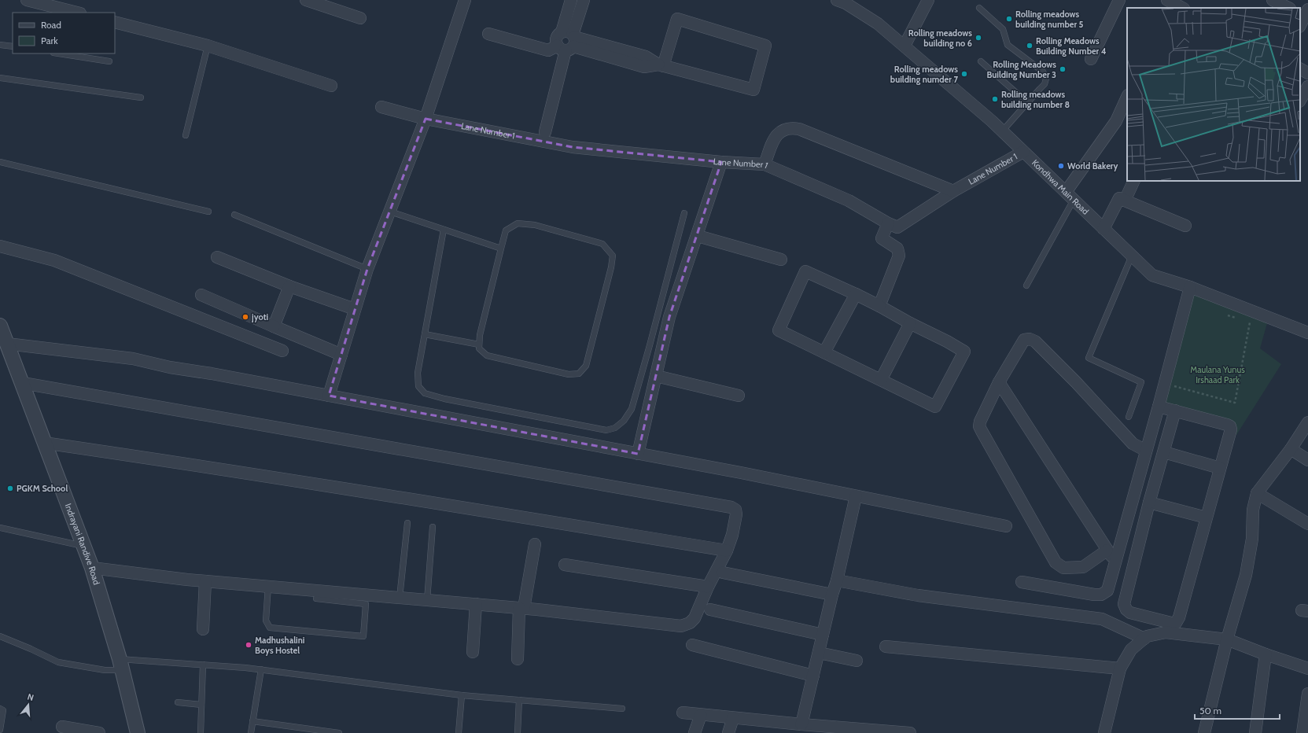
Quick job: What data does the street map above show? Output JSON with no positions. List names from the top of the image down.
{
  "streets": {
    "street": ["Lane Number 1", "Kondhwa Main Road", "Indrayani Randive Road"]
  },
  "crossings": [
    ["Lane Number 1", "Kondhwa Main Road"]
  ],
  "parks": ["Maulana Yunus Irshaad Park"],
  "places": [
    "Rolling meadows building number 5",
    "Rolling meadows building no 6",
    "Rolling Meadows Building Number 4",
    "Rolling Meadows Building Number 3",
    "Rolling meadows building numder 7",
    "Rolling meadows building number 8",
    "World Bakery",
    "jyoti",
    "PGKM School",
    "Madhushalini Boys Hostel"
  ],
  "legend": ["Road", "Park"],
  "scale_bar": "50 m",
  "north": "top"
}
